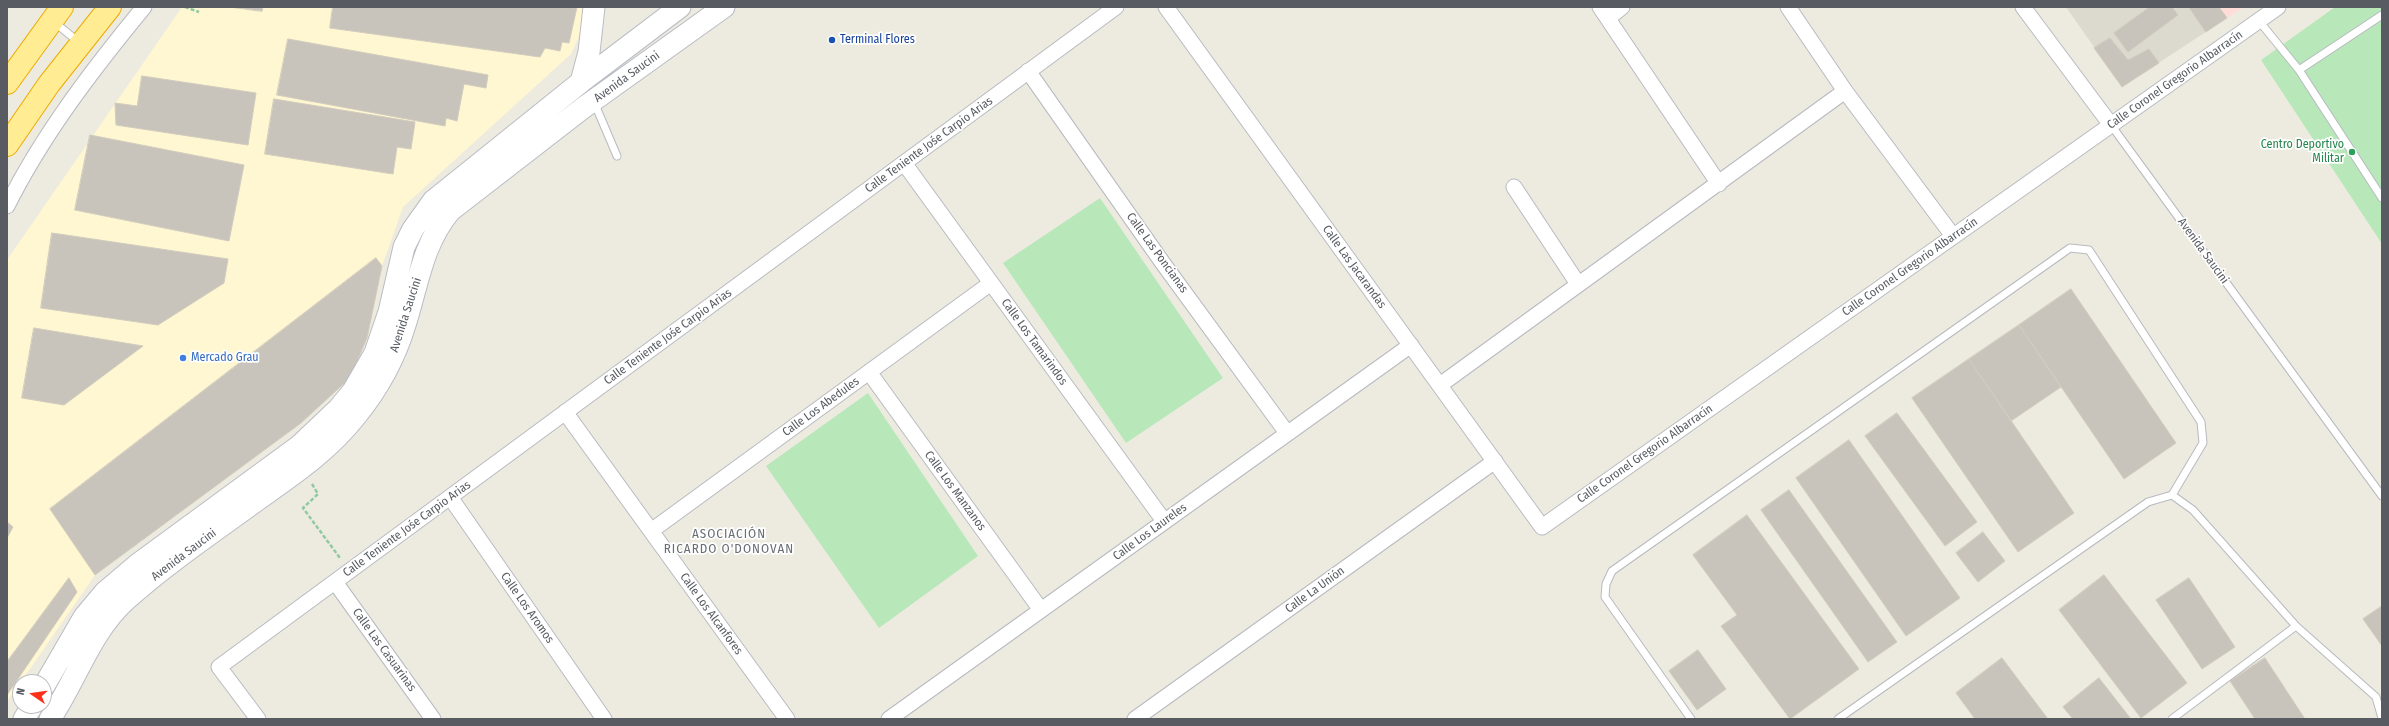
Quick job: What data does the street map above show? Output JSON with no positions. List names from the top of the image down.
{
  "streets": {
    "main road": ["Avenida Saucini"],
    "street": [
      "Calle Coronel Gregorio Albarracín",
      "Calle Teniente Jośe Carpio Arias",
      "Calle Las Poncianas",
      "Calle Las Jacarandas",
      "Calle Los Tamarindos",
      "Calle Los Abedules",
      "Calle Los Manzanos",
      "Calle Los Laureles",
      "Calle La Unión",
      "Calle Los Aromos",
      "Calle Los Alcanfores",
      "Calle Las Casuarinas"
    ]
  },
  "crossings": [
    ["Avenida Saucini", "Calle Coronel Gregorio Albarracín"],
    ["Calle Coronel Gregorio Albarracín", "Calle Las Jacarandas"],
    ["Calle Teniente Jośe Carpio Arias", "Calle Las Poncianas"],
    ["Calle Teniente Jośe Carpio Arias", "Calle Los Tamarindos"],
    ["Calle Teniente Jośe Carpio Arias", "Calle Los Aromos"],
    ["Calle Teniente Jośe Carpio Arias", "Calle Los Alcanfores"],
    ["Calle Teniente Jośe Carpio Arias", "Calle Las Casuarinas"],
    ["Calle Las Poncianas", "Calle Los Laureles"],
    ["Calle Las Jacarandas", "Calle Los Laureles"],
    ["Calle Las Jacarandas", "Calle La Unión"],
    ["Calle Los Tamarindos", "Calle Los Abedules"],
    ["Calle Los Tamarindos", "Calle Los Laureles"],
    ["Calle Los Abedules", "Calle Los Manzanos"],
    ["Calle Los Abedules", "Calle Los Alcanfores"],
    ["Calle Los Manzanos", "Calle Los Laureles"]
  ],
  "districts": ["ASOCIACIÓN RICARDO O'DONOVAN"],
  "places": ["Terminal Flores", "Centro Deportivo Militar", "Mercado Grau"],
  "north": "left"
}
